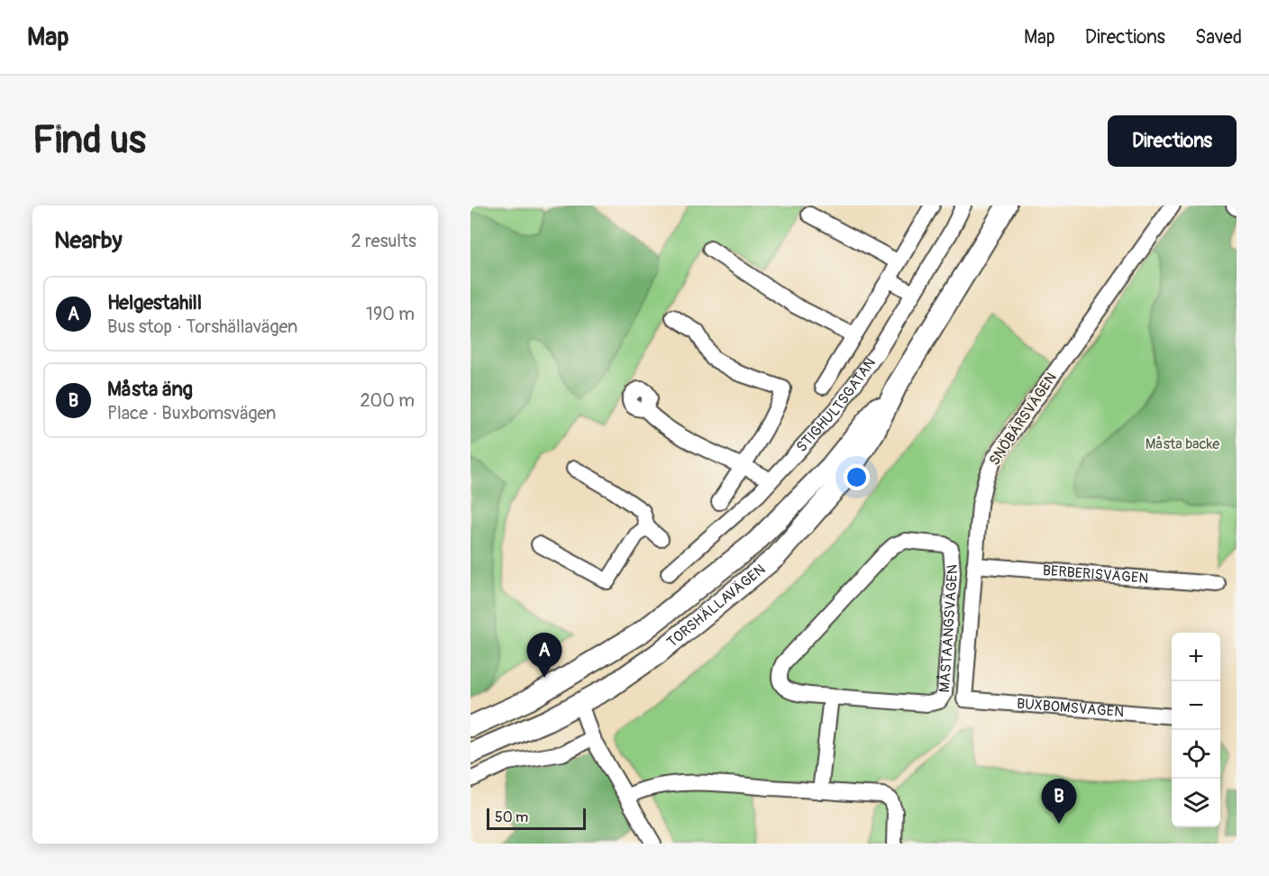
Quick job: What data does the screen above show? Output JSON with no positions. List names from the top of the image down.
{
  "streets": {
    "main road": ["TORSHÄLLAVÄGEN"],
    "street": [
      "STIGHULTSGATAN",
      "SNÖBÄRSVÄGEN",
      "BERBERISVÄGEN",
      "MÅSTAÄNGSVÄGEN",
      "BUXBOMSVÄGEN"
    ]
  },
  "crossings": [
    ["SNÖBÄRSVÄGEN", "BERBERISVÄGEN"],
    ["SNÖBÄRSVÄGEN", "BUXBOMSVÄGEN"]
  ],
  "parks": ["Måsta backe"],
  "scale_bar": "50 m",
  "page": {
    "header": "Map",
    "nav": ["Map", "Directions", "Saved"],
    "buttons": "Directions",
    "title": "Find us",
    "heading": ["Nearby", "2 results"],
    "list": [
      {
        "mark": "A",
        "name": "Helgestahill",
        "note": "Bus stop · Torshällavägen",
        "value": "190 m"
      },
      {
        "mark": "B",
        "name": "Måsta äng",
        "note": "Place · Buxbomsvägen",
        "value": "200 m"
      }
    ],
    "map_buttons": ["+", "−"],
    "pins": ["A", "B"],
    "scale": "50 m"
  }
}
